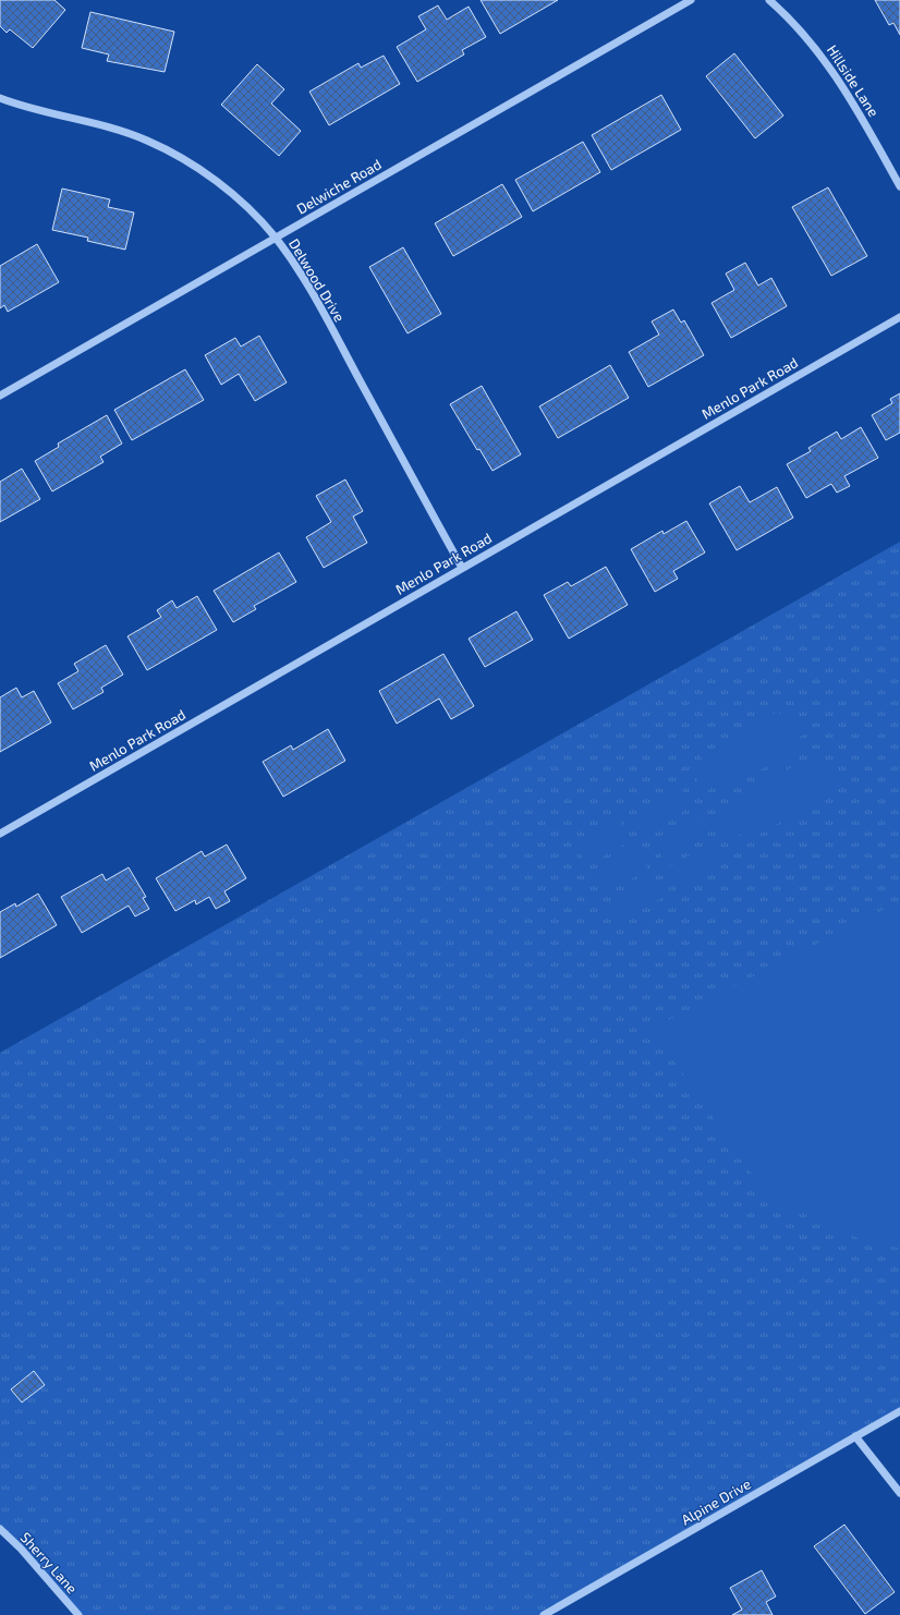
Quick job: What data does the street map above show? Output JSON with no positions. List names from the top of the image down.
{
  "streets": {
    "street": [
      "Hillside Lane",
      "Delwiche Road",
      "Delwood Drive",
      "Menlo Park Road",
      "Alpine Drive",
      "Sherry Lane"
    ]
  },
  "crossings": [
    ["Delwiche Road", "Delwood Drive"],
    ["Delwood Drive", "Menlo Park Road"]
  ]
}
